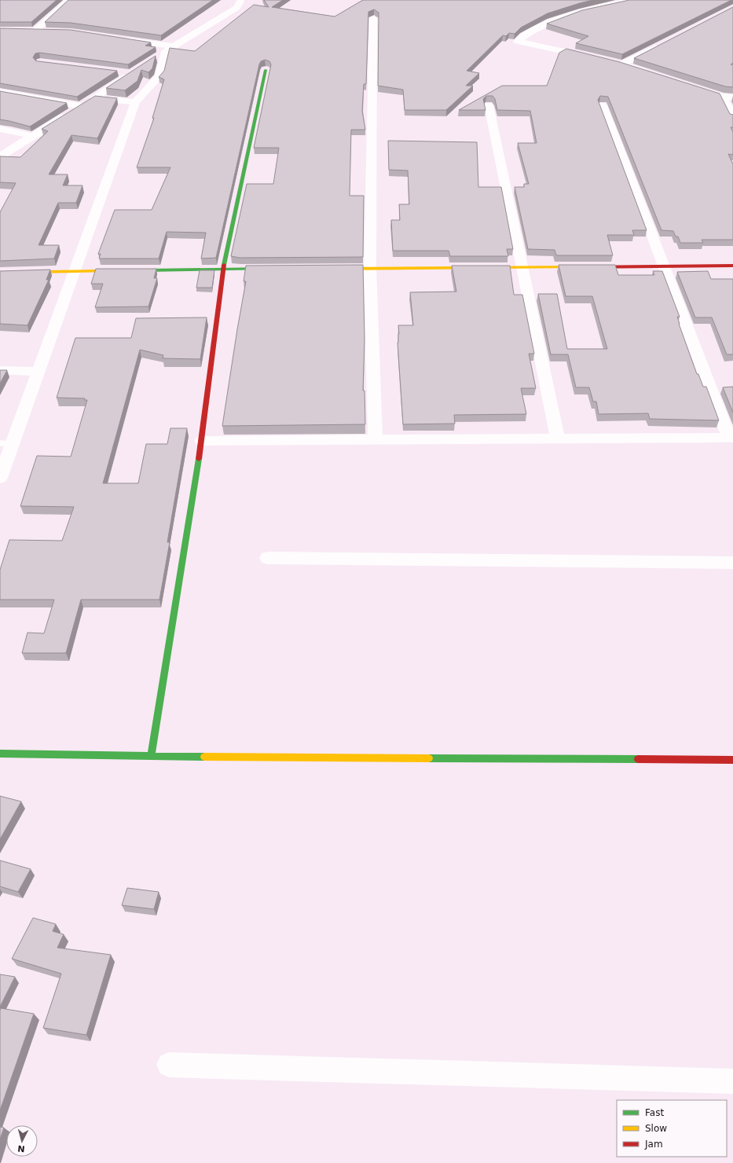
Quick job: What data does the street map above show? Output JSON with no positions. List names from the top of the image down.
{
  "legend": ["Fast", "Slow", "Jam"],
  "north": "bottom"
}
